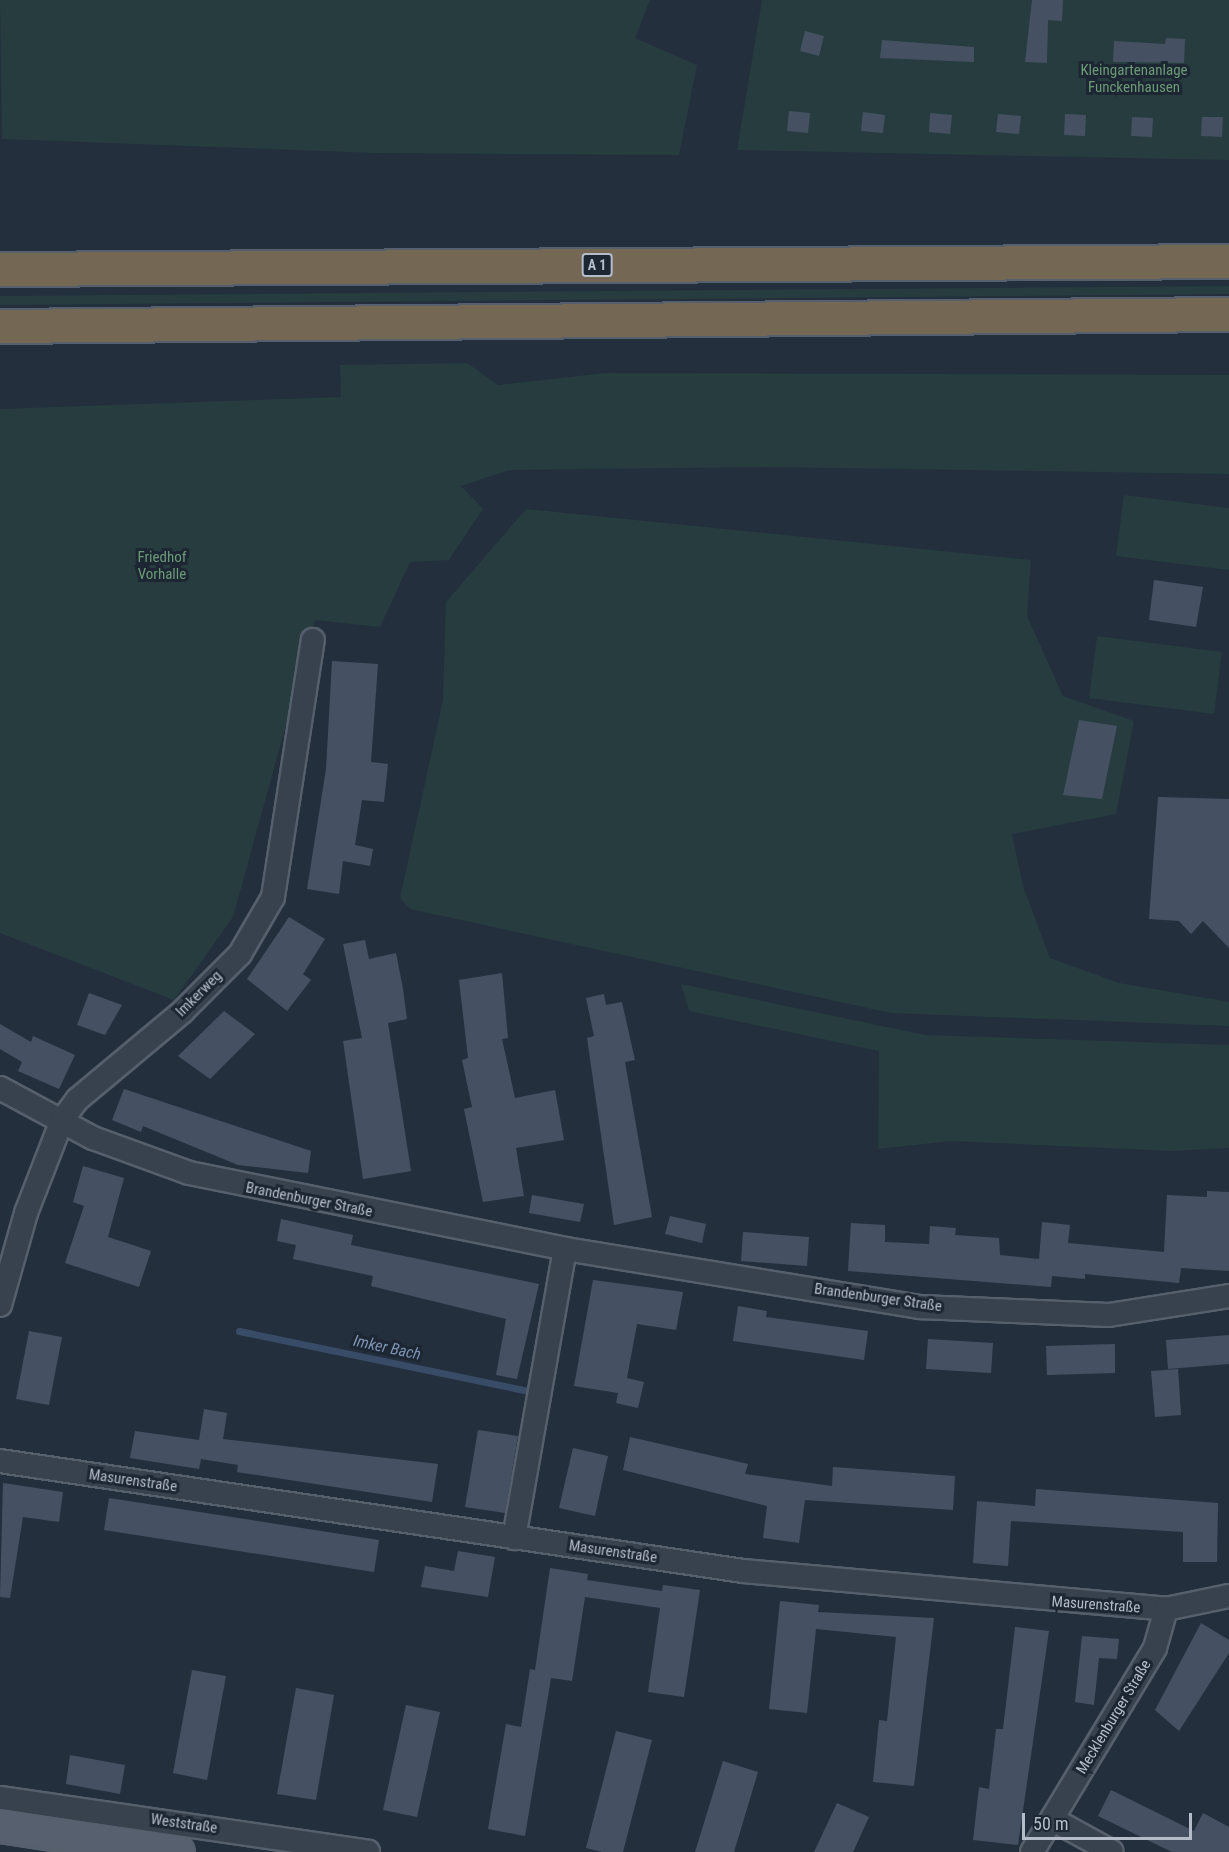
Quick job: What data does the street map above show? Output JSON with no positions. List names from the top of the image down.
{
  "streets": {
    "highway": ["A 1"],
    "main road": ["Weststraße"],
    "street": [
      "Imkerweg",
      "Brandenburger Straße",
      "Masurenstraße",
      "Mecklenburger Straße"
    ]
  },
  "crossings": [
    ["Imkerweg", "Brandenburger Straße"],
    ["Masurenstraße", "Mecklenburger Straße"]
  ],
  "water": ["Imker Bach"],
  "parks": ["Kleingartenanlage Funckenhausen", "Friedhof Vorhalle"],
  "scale_bar": "50 m"
}
